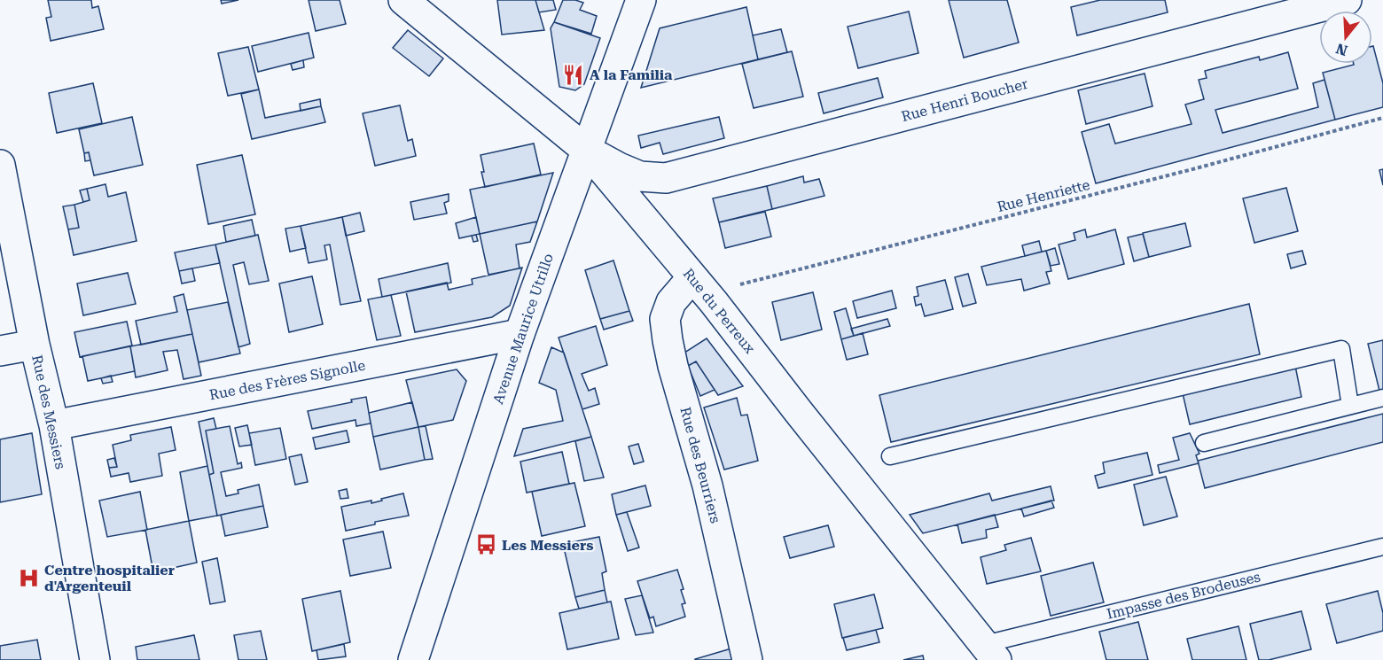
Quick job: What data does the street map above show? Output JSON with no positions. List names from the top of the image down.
{
  "streets": {
    "street": [
      "Rue Henri Boucher",
      "Rue du Perreux",
      "Avenue Maurice Utrillo",
      "Rue des Frères Signolle",
      "Rue des Messiers",
      "Rue des Beurriers"
    ],
    "lane": ["Impasse des Brodeuses"],
    "path": ["Rue Henriette"]
  },
  "crossings": [
    ["Rue Henri Boucher", "Rue du Perreux"],
    ["Rue Henri Boucher", "Avenue Maurice Utrillo"],
    ["Rue Henriette", "Rue du Perreux"],
    ["Rue du Perreux", "Avenue Maurice Utrillo"],
    ["Rue du Perreux", "Rue des Beurriers"],
    ["Rue du Perreux", "Impasse des Brodeuses"],
    ["Avenue Maurice Utrillo", "Rue des Frères Signolle"],
    ["Rue des Frères Signolle", "Rue des Messiers"]
  ],
  "places": {
    "restaurant": ["A la Familia"],
    "bus stop": ["Les Messiers"],
    "hospital": ["Centre hospitalier d'Argenteuil"]
  },
  "north": "bottom"
}
